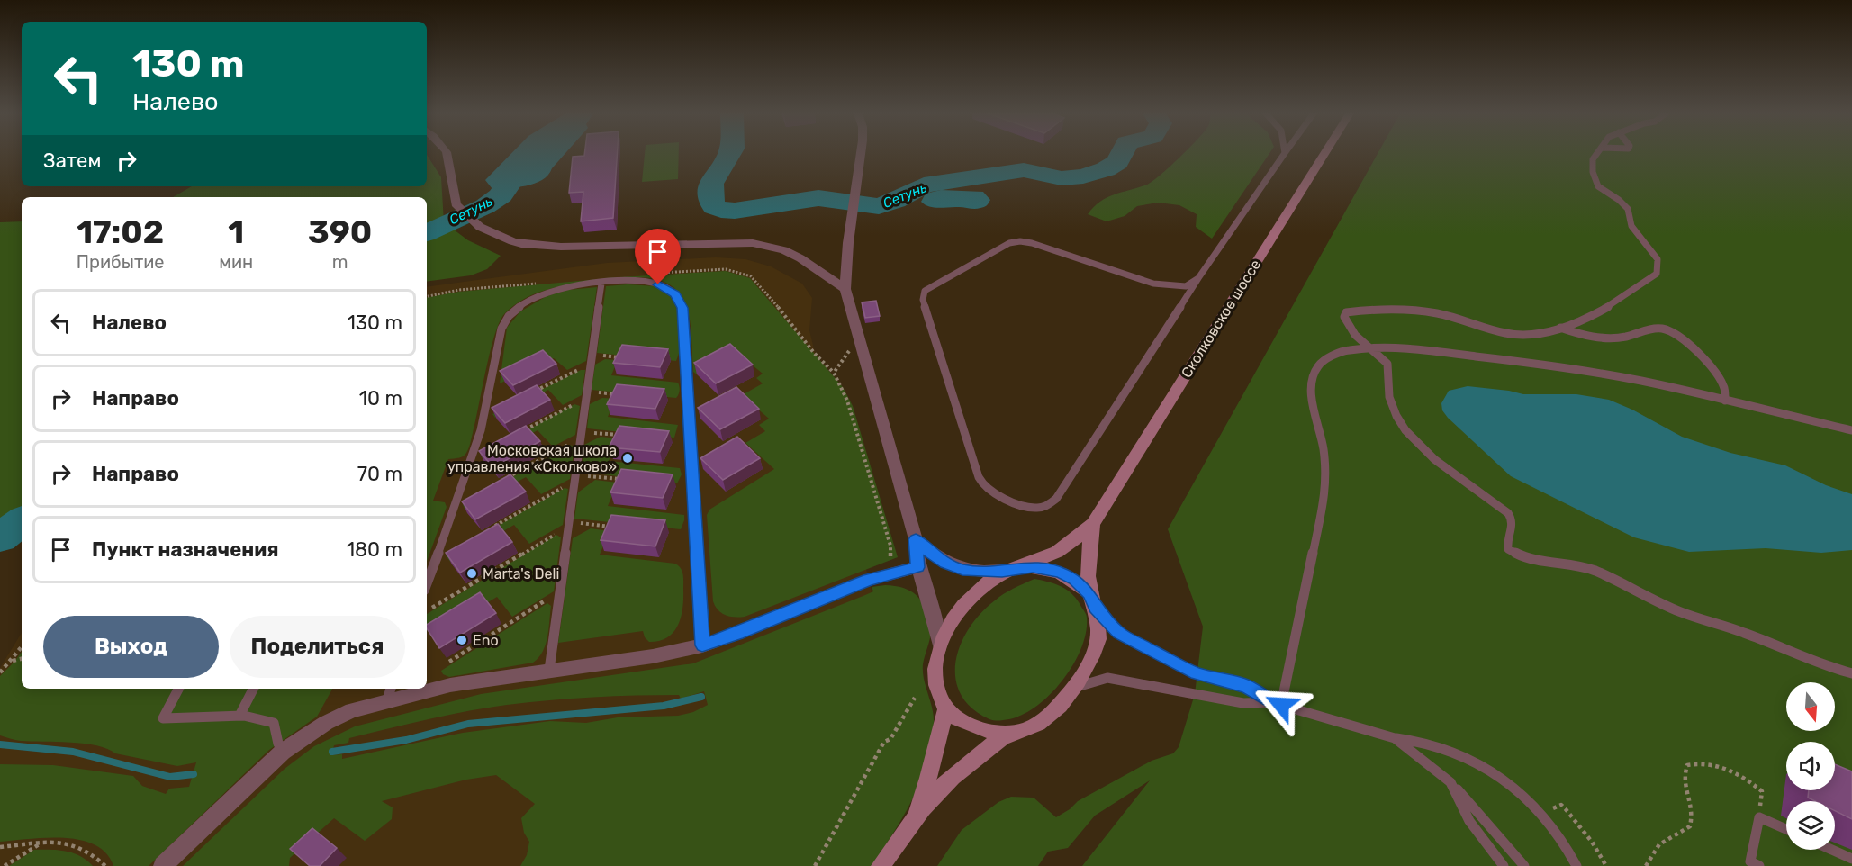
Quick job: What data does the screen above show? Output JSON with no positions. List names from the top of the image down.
{
  "streets": {
    "street": ["Сколковское шоссе"]
  },
  "water": ["Сетунь"],
  "places": ["Московская школа управления «Сколково»", "Marta's Deli", "Eno"],
  "north": "bottom",
  "page": {
    "turn": ["130 m", "Налево"],
    "then": "Затем",
    "eta": [
      "17:02",
      "Прибытие",
      "1",
      "мин",
      "390",
      "m"
    ],
    "list": [
      {
        "name": "Налево",
        "value": "130 m"
      },
      {
        "name": "Направо",
        "value": "10 m"
      },
      {
        "name": "Направо",
        "value": "70 m"
      },
      {
        "name": "Пункт назначения",
        "value": "180 m"
      }
    ],
    "buttons": ["Выход", "Поделиться"]
  }
}
